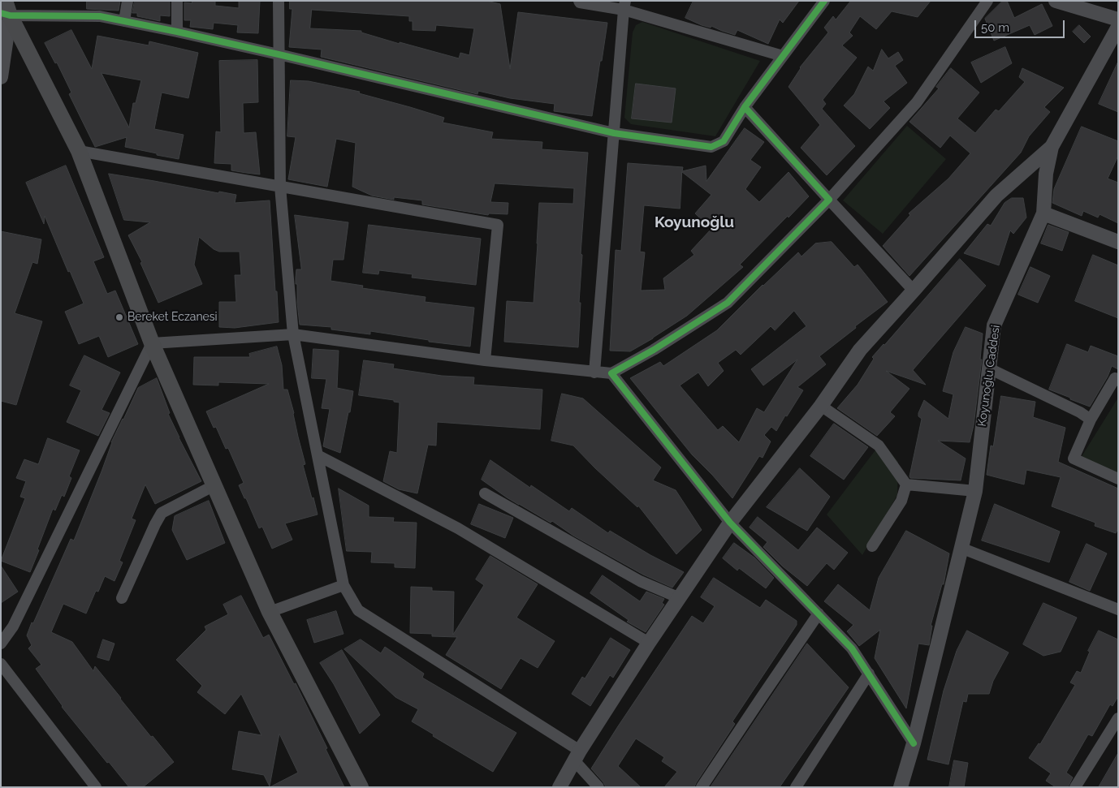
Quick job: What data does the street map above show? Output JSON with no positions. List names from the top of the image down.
{
  "streets": {
    "street": ["Koyunoğlu Caddesi"]
  },
  "districts": ["Koyunoğlu"],
  "places": ["Bereket Eczanesi"],
  "scale_bar": "50 m"
}
